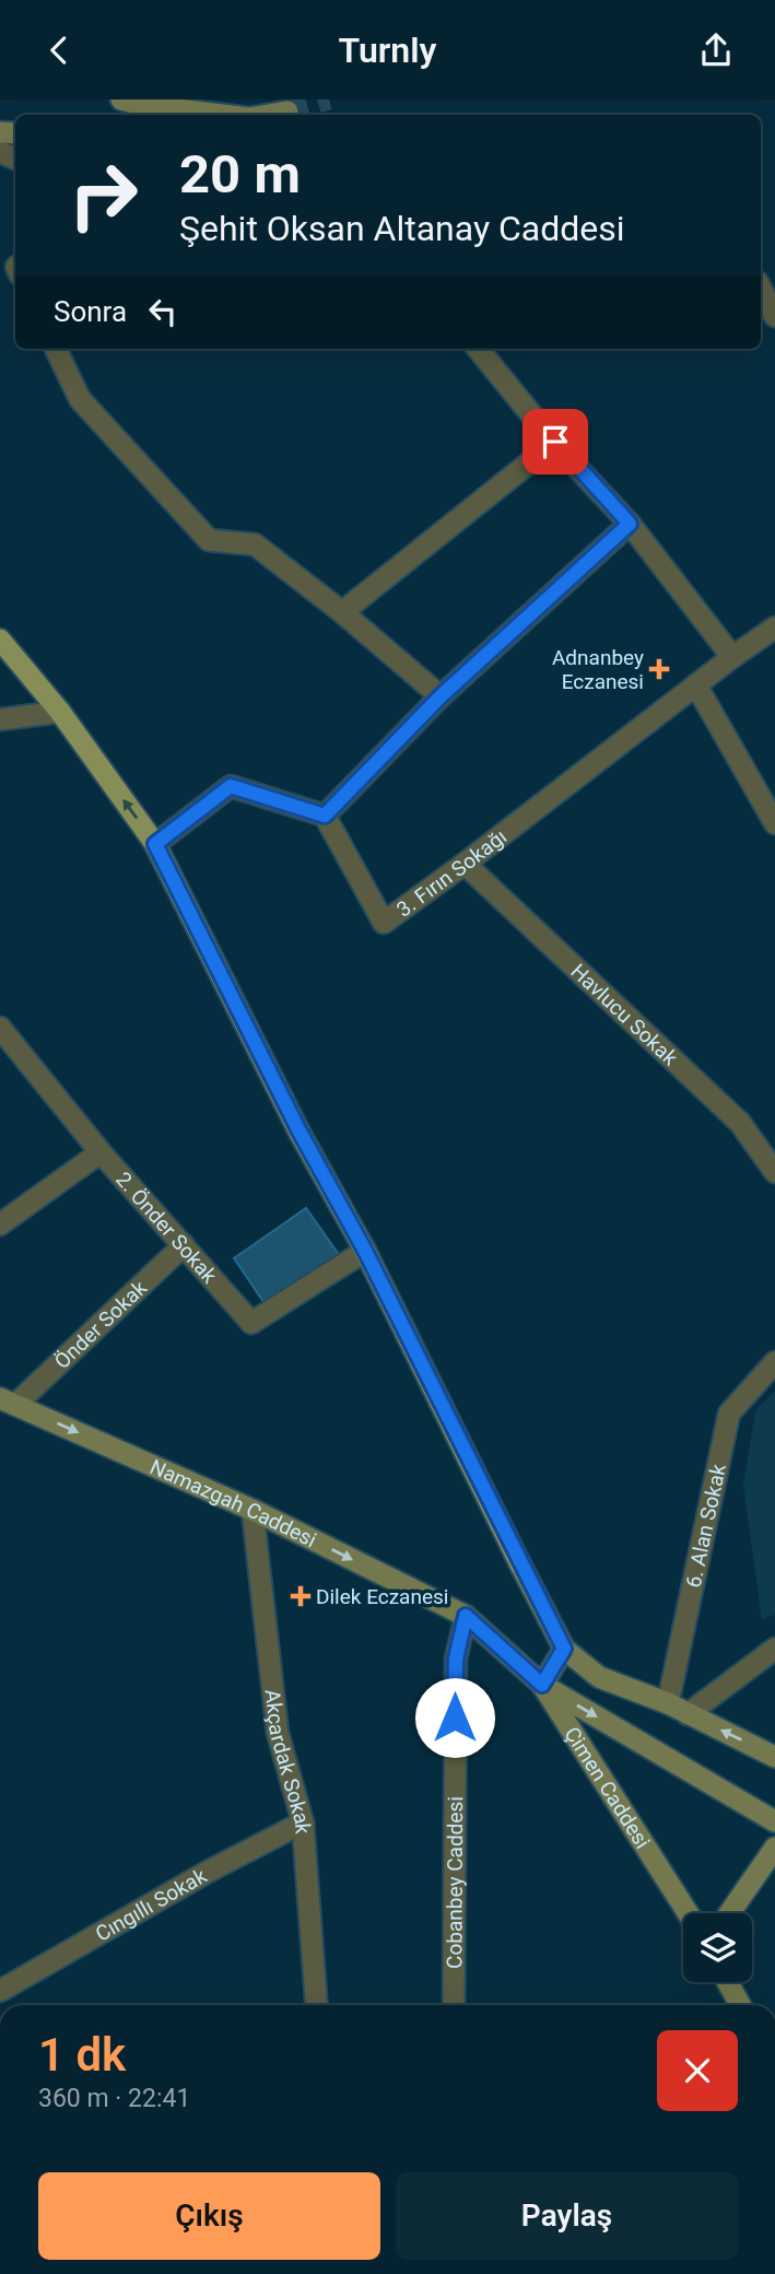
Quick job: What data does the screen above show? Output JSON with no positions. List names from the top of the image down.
{
  "streets": {
    "main road": ["Namazgah Caddesi", "Çimen Caddesi"],
    "street": [
      "3. Fırın Sokağı",
      "Havlucu Sokak",
      "2. Önder Sokak",
      "Önder Sokak",
      "6. Alan Sokak",
      "Akçardak Sokak",
      "Cobanbey Caddesi",
      "Cıngıllı Sokak"
    ]
  },
  "crossings": [
    ["3. Fırın Sokağı", "Havlucu Sokak"],
    ["2. Önder Sokak", "Önder Sokak"],
    ["Önder Sokak", "Namazgah Caddesi"],
    ["Namazgah Caddesi", "Akçardak Sokak"],
    ["Namazgah Caddesi", "Çimen Caddesi"],
    ["Namazgah Caddesi", "Cobanbey Caddesi"],
    ["Akçardak Sokak", "Cıngıllı Sokak"]
  ],
  "one_way": ["Namazgah Caddesi"],
  "places": {
    "health": ["Adnanbey Eczanesi", "Dilek Eczanesi"]
  },
  "page": {
    "header": "Turnly",
    "turn": ["20 m", "Şehit Oksan Altanay Caddesi"],
    "then": "Sonra",
    "heading": ["1 dk", "360 m · 22:41"],
    "buttons": ["Çıkış", "Paylaş"]
  }
}
